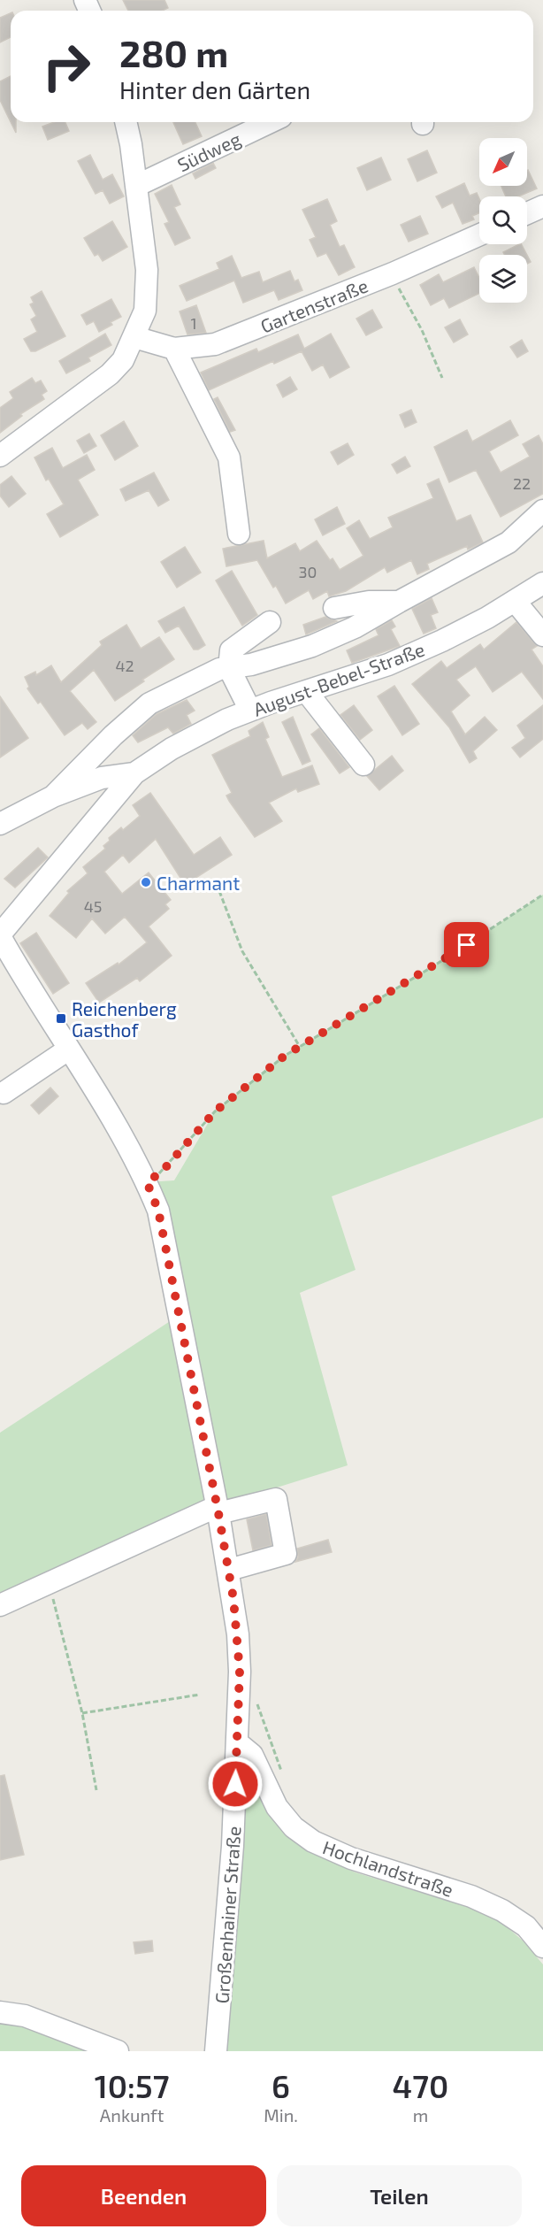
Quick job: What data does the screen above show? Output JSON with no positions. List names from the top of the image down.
{
  "streets": {
    "street": [
      "Südweg",
      "Gartenstraße",
      "August-Bebel-Straße",
      "Hochlandstraße",
      "Großenhainer Straße"
    ]
  },
  "crossings": [
    ["August-Bebel-Straße", "Großenhainer Straße"],
    ["Hochlandstraße", "Großenhainer Straße"]
  ],
  "places": {
    "other": ["Charmant"],
    "transit": ["Reichenberg Gasthof"]
  },
  "house_numbers": [
    "1",
    "22",
    "30",
    "42",
    "45"
  ],
  "north": "bottom left",
  "page": {
    "turn": ["280 m", "Hinter den Gärten"],
    "eta": [
      "10:57",
      "Ankunft",
      "6",
      "Min.",
      "470",
      "m"
    ],
    "buttons": ["Beenden", "Teilen"]
  }
}
